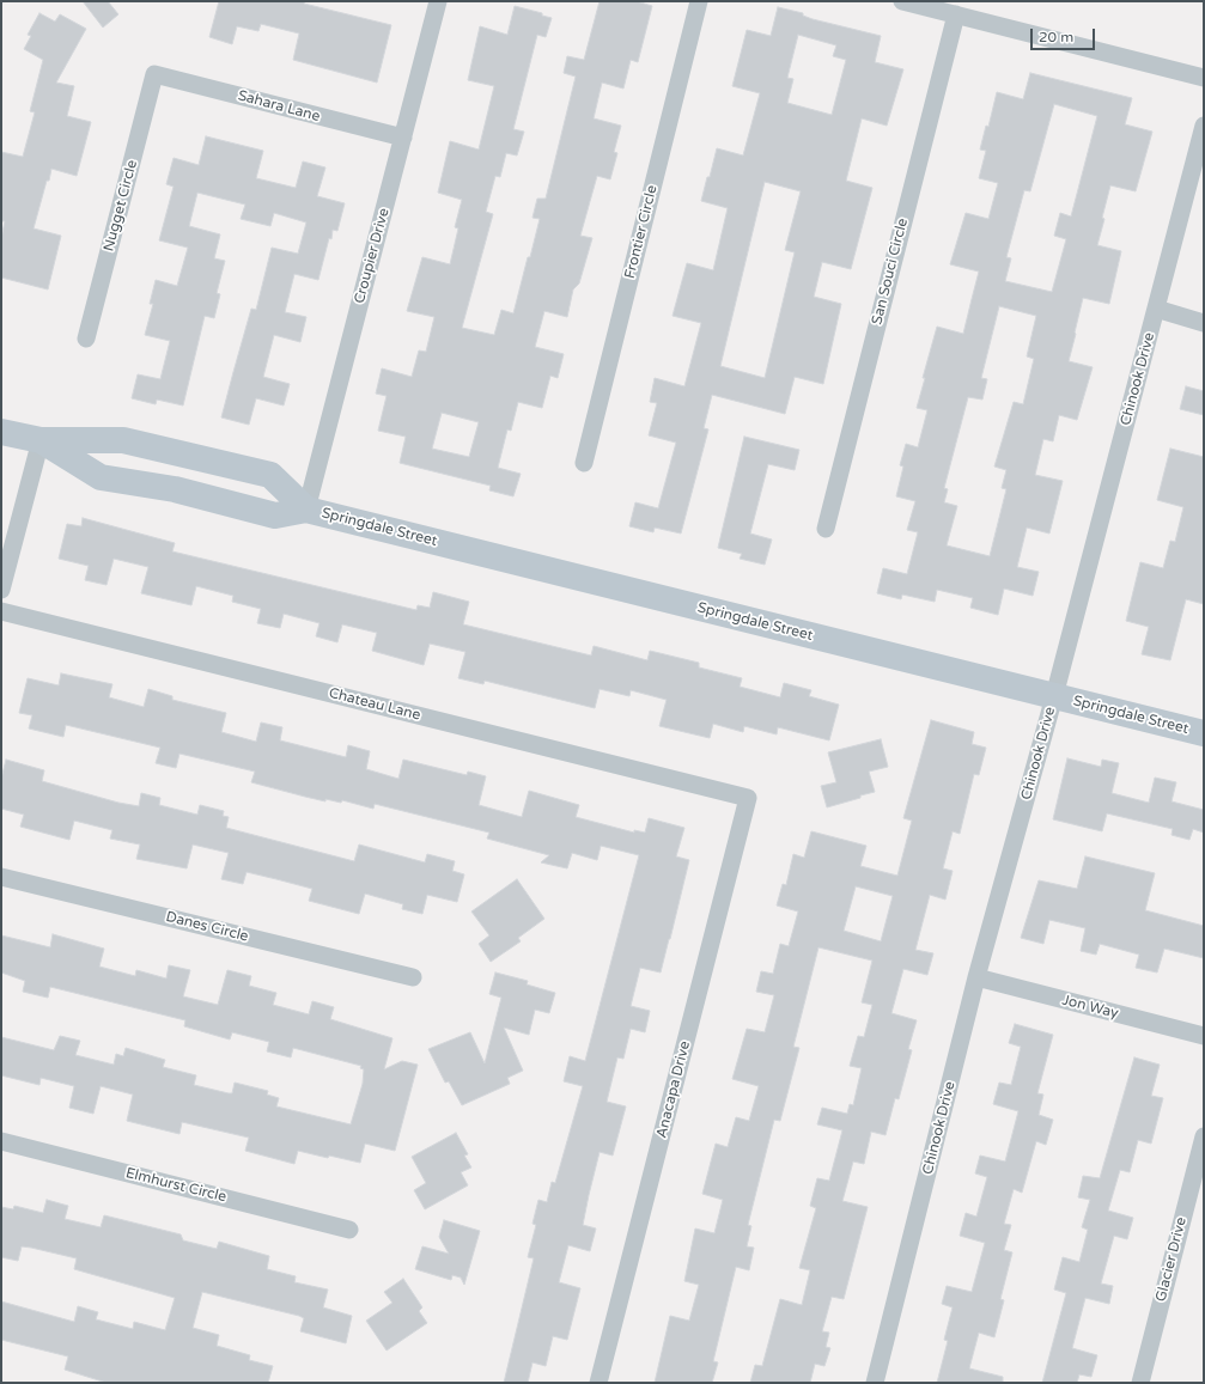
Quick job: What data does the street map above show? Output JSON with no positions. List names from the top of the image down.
{
  "streets": {
    "main road": ["Springdale Street"],
    "street": [
      "Sahara Lane",
      "Nugget Circle",
      "Frontier Circle",
      "Croupier Drive",
      "San Souci Circle",
      "Chinook Drive",
      "Chateau Lane",
      "Danes Circle",
      "Jon Way",
      "Anacapa Drive",
      "Elmhurst Circle",
      "Glacier Drive"
    ]
  },
  "crossings": [
    ["Sahara Lane", "Nugget Circle"],
    ["Sahara Lane", "Croupier Drive"],
    ["Croupier Drive", "Springdale Street"],
    ["Chinook Drive", "Springdale Street"],
    ["Chinook Drive", "Jon Way"],
    ["Chateau Lane", "Anacapa Drive"]
  ],
  "scale_bar": "20 m"
}
